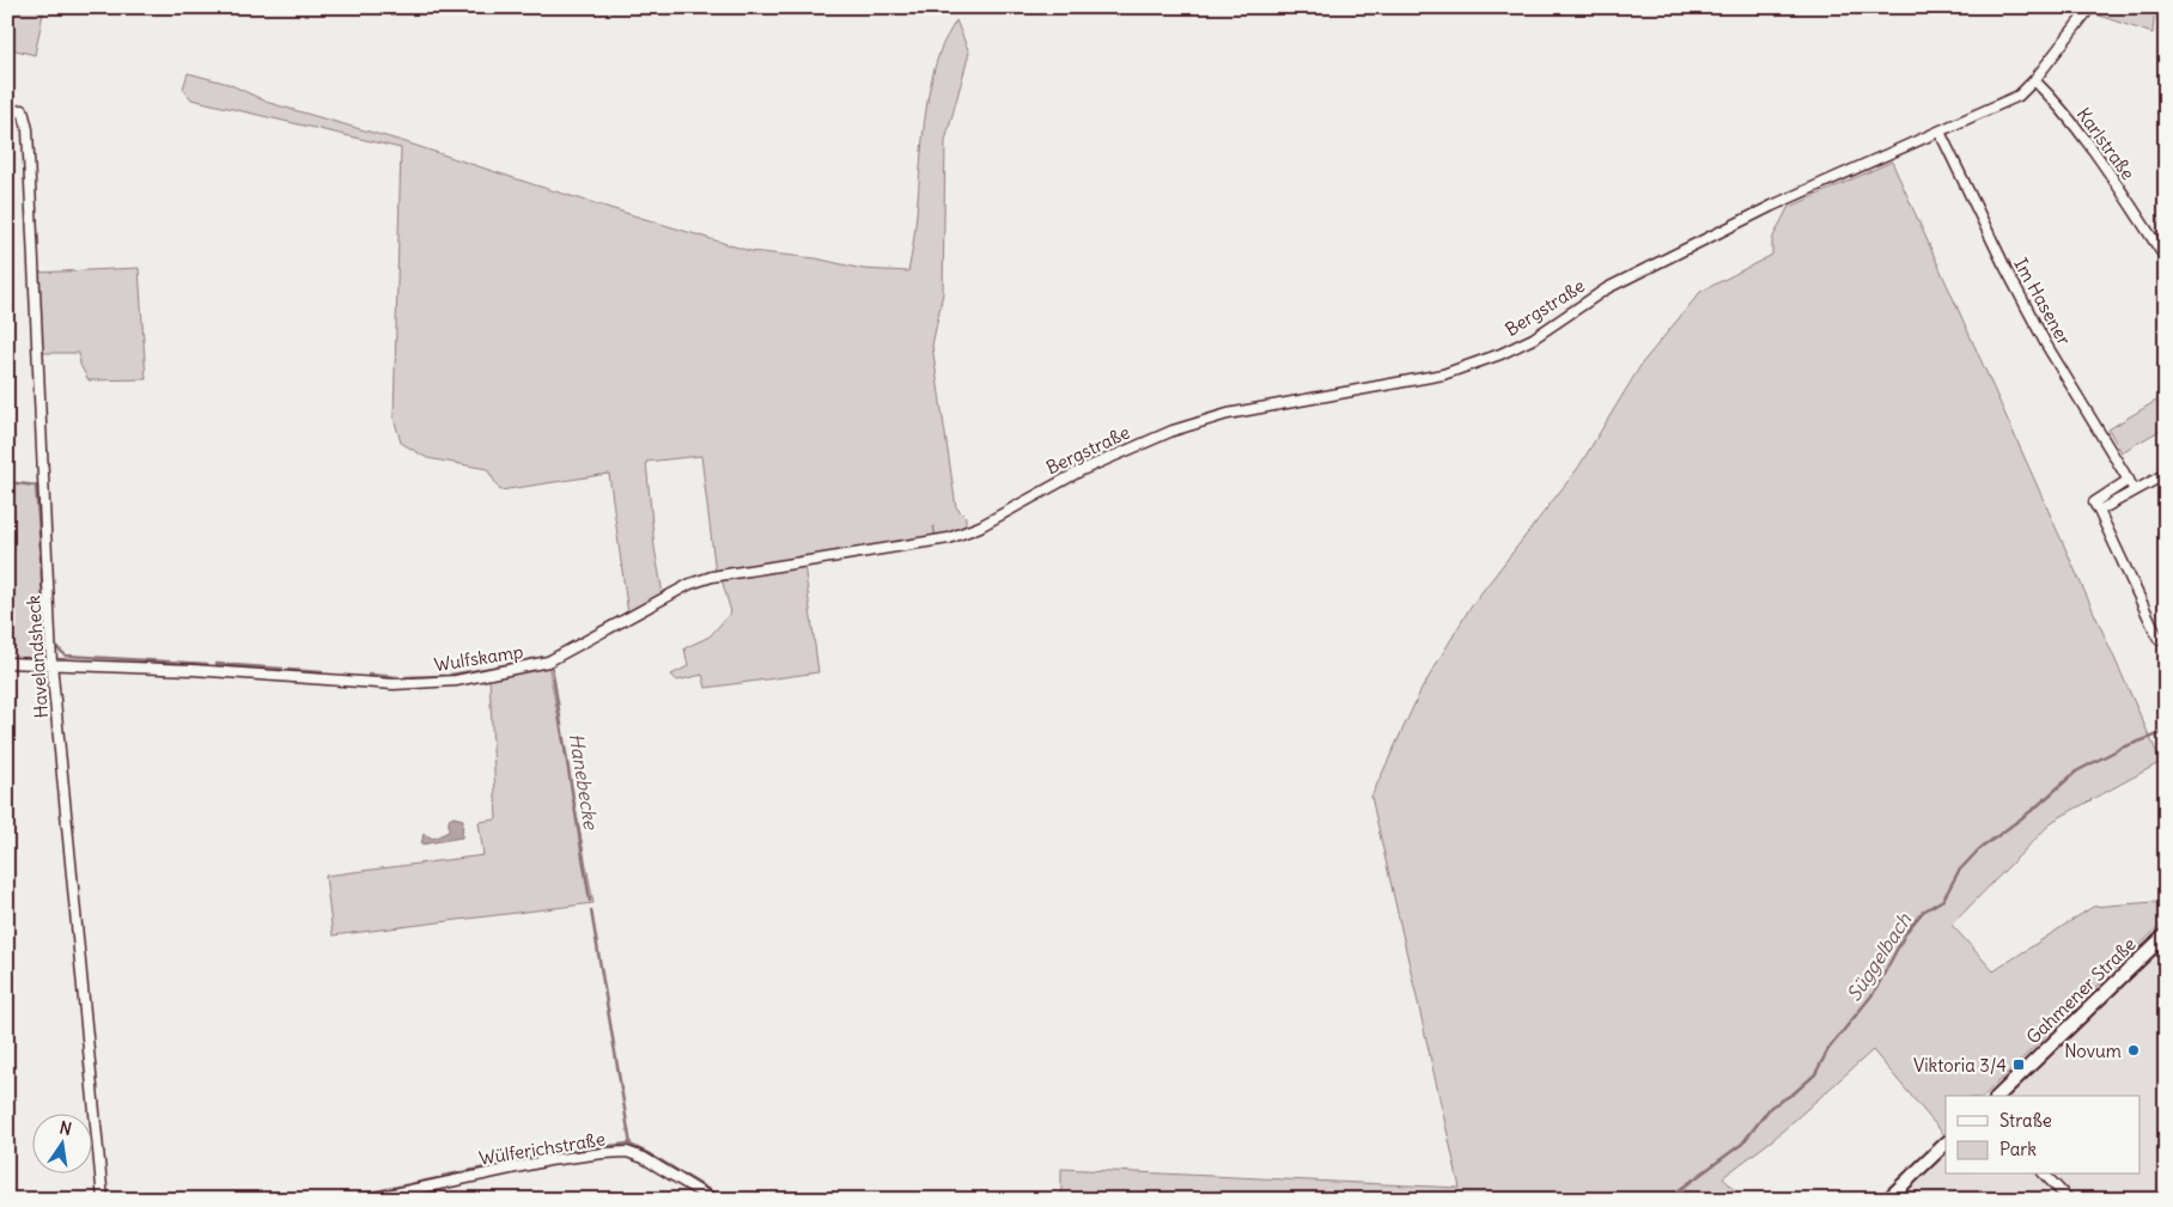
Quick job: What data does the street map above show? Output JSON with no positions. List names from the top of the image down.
{
  "streets": {
    "main road": ["Gahmener Straße"],
    "street": [
      "Karlstraße",
      "Im Hasener",
      "Bergstraße",
      "Havelandsheck",
      "Wulfskamp",
      "Wülferichstraße"
    ]
  },
  "crossings": [
    ["Karlstraße", "Bergstraße"],
    ["Im Hasener", "Bergstraße"],
    ["Bergstraße", "Wulfskamp"],
    ["Havelandsheck", "Wulfskamp"]
  ],
  "water": ["Hanebecke", "Süggelbach"],
  "places": {
    "other": ["Novum"],
    "transit": ["Viktoria 3/4"]
  },
  "legend": ["Straße", "Park"],
  "north": "top"
}
